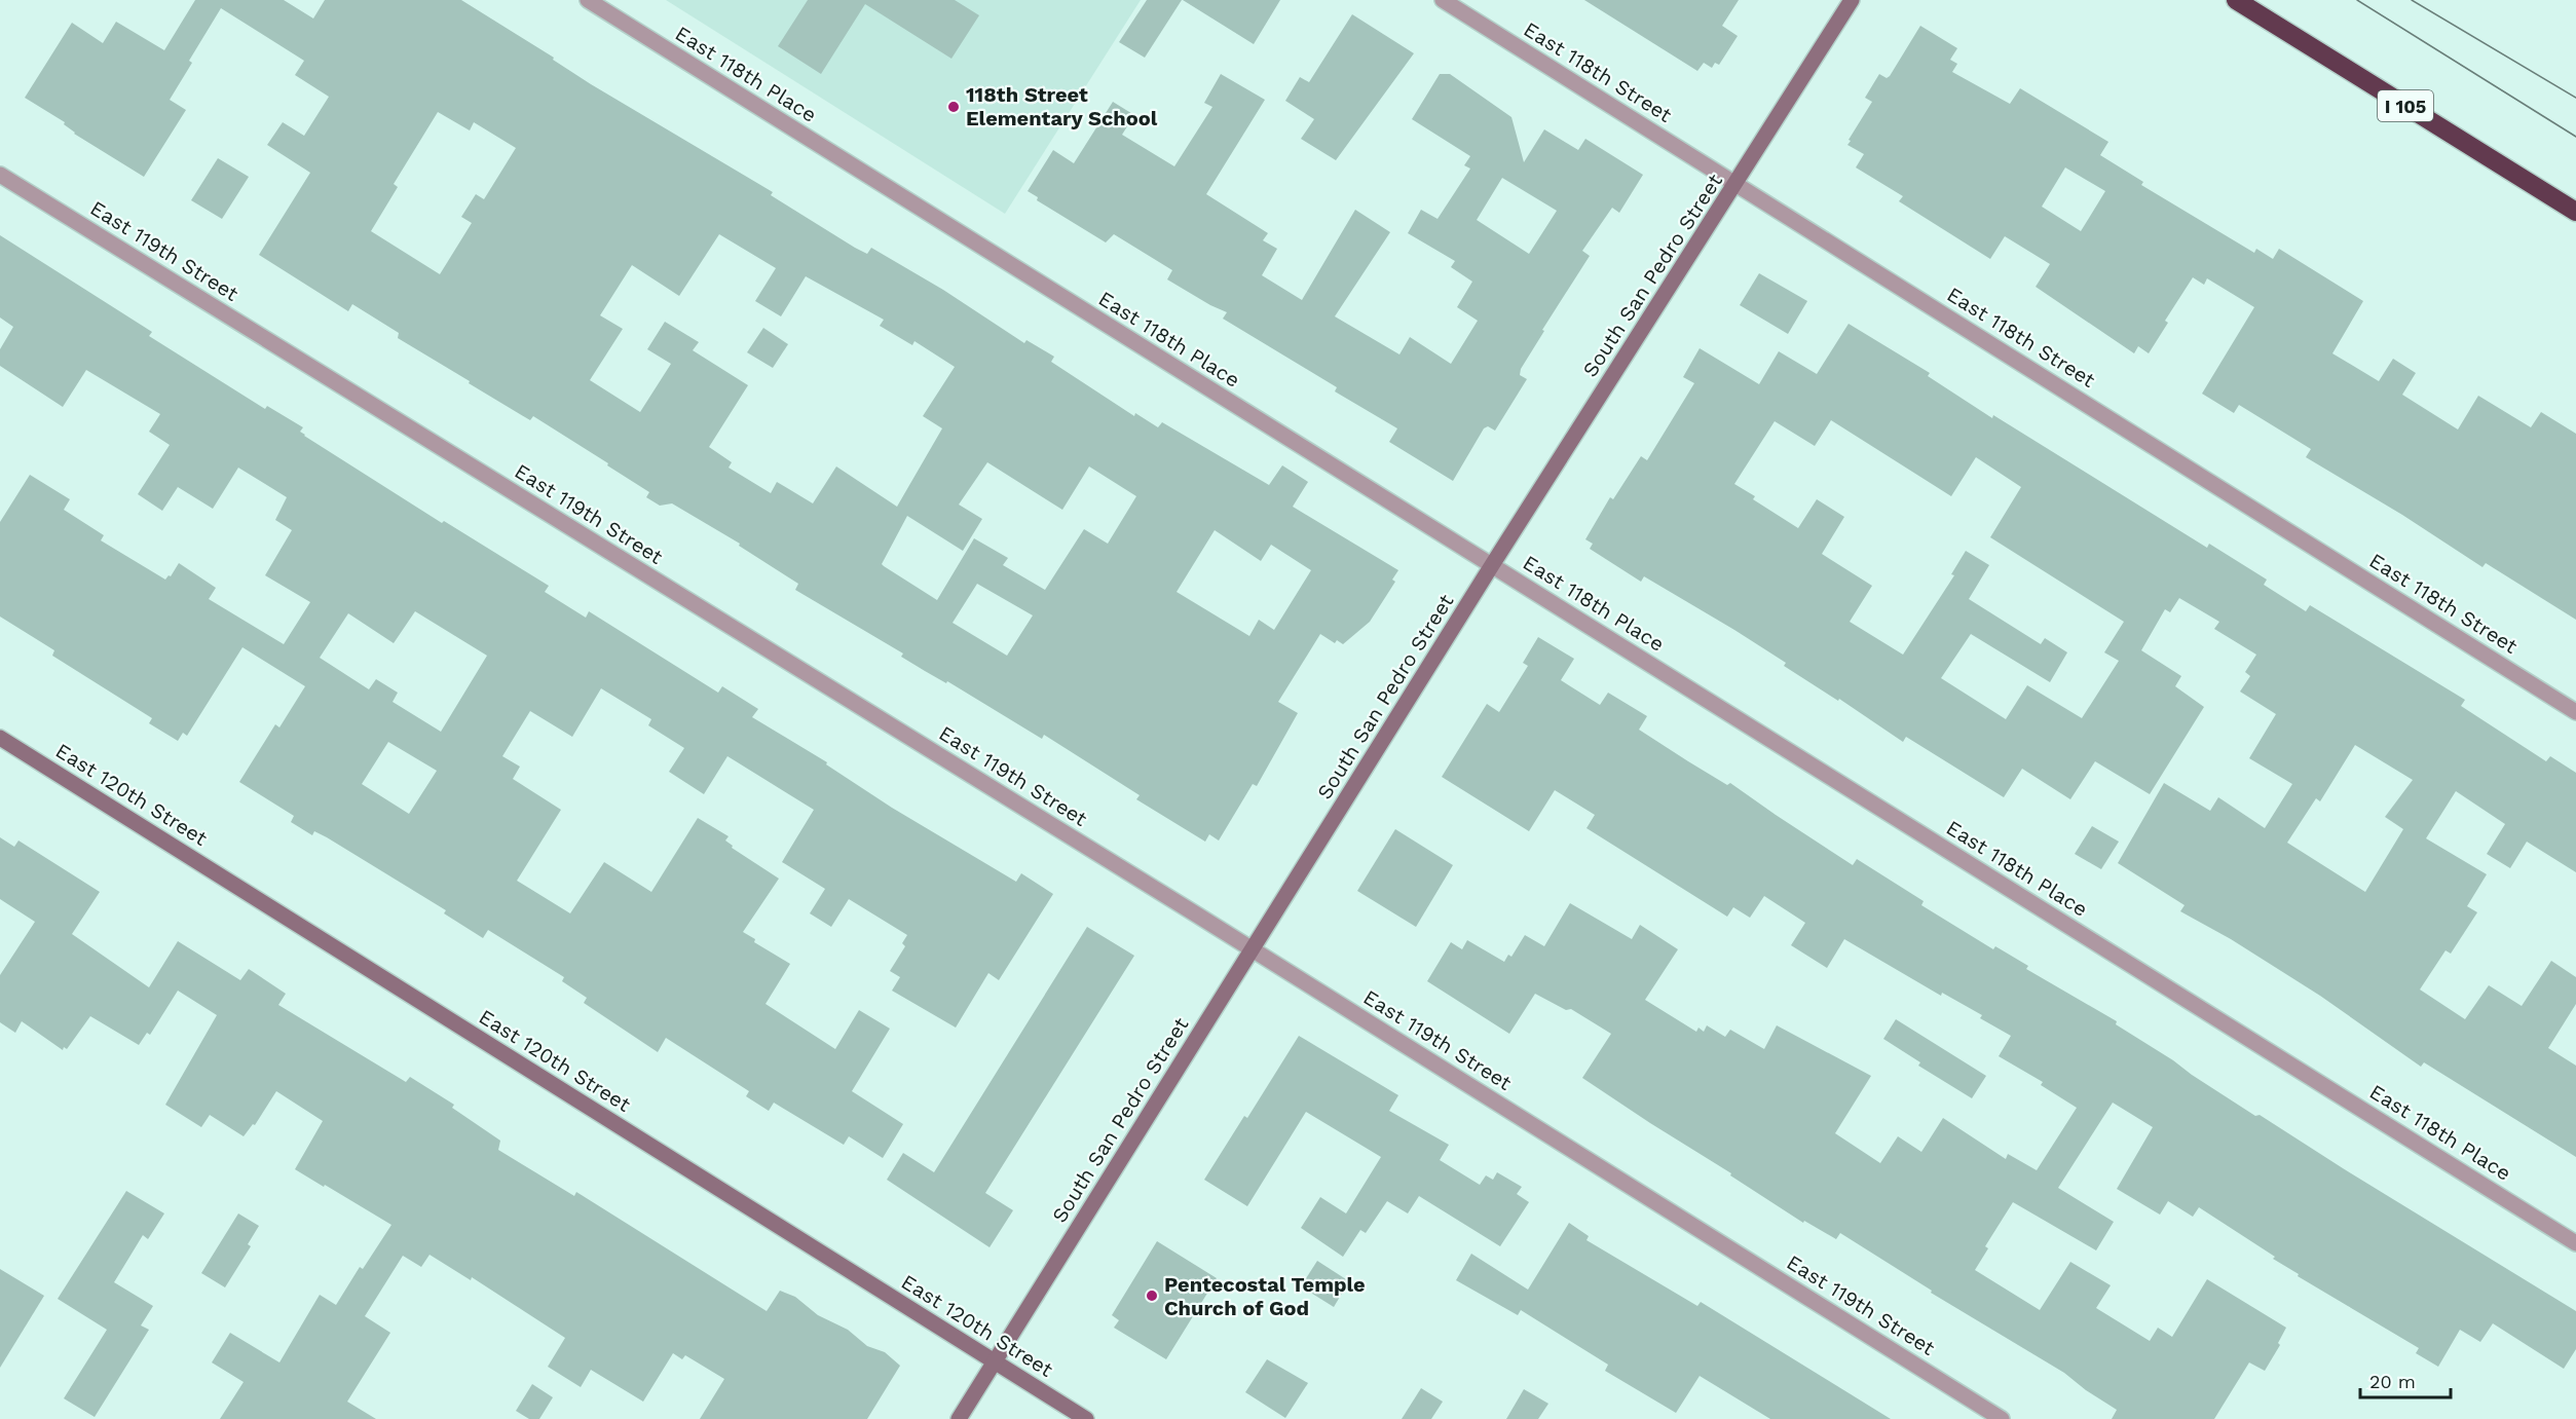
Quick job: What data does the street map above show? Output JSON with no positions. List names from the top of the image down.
{
  "streets": {
    "highway": ["I 105"],
    "street": [
      "East 118th Street",
      "East 118th Place",
      "East 119th Street",
      "South San Pedro Street",
      "East 120th Street"
    ]
  },
  "crossings": [
    ["East 118th Street", "South San Pedro Street"],
    ["East 118th Place", "South San Pedro Street"],
    ["East 119th Street", "South San Pedro Street"],
    ["South San Pedro Street", "East 120th Street"]
  ],
  "places": ["118th Street Elementary School", "Pentecostal Temple Church of God"],
  "scale_bar": "20 m"
}
